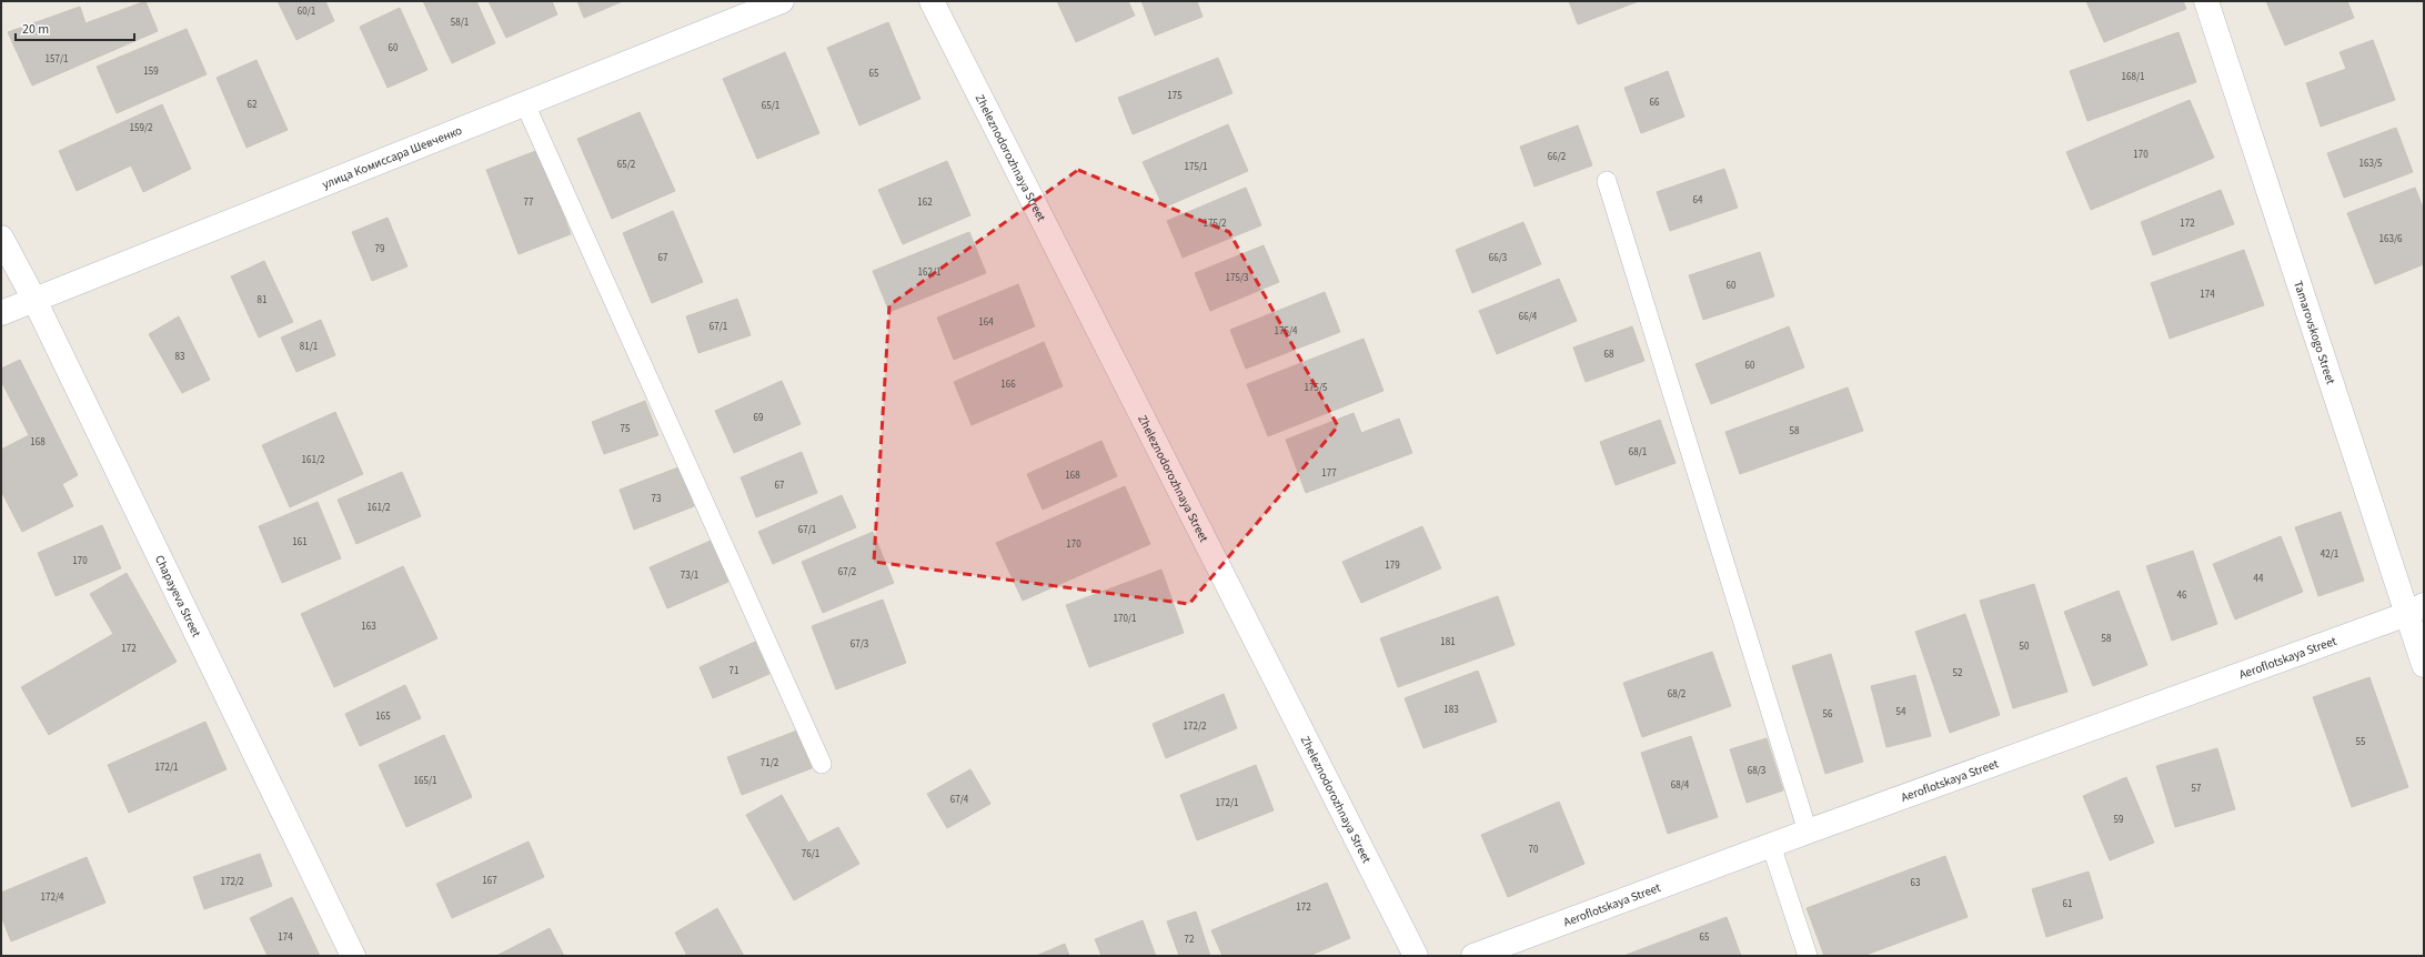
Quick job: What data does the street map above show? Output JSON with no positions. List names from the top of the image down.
{
  "streets": {
    "street": [
      "улица Комиссара Шевченко",
      "Zheleznodorozhnaya Street",
      "Tamarovskogo Street",
      "Chapayeva Street",
      "Aeroflotskaya Street"
    ]
  },
  "crossings": [
    ["улица Комиссара Шевченко", "Chapayeva Street"],
    ["Tamarovskogo Street", "Aeroflotskaya Street"]
  ],
  "house_numbers": [
    "60/1",
    "58/1",
    "60",
    "157/1",
    "159",
    "65",
    "168/1",
    "175",
    "66",
    "62",
    "65/1",
    "159/2",
    "170",
    "66/2",
    "163/5",
    "65/2",
    "175/1",
    "64",
    "77",
    "162",
    "175/2",
    "172",
    "163/6",
    "79",
    "67",
    "66/3",
    "162/1",
    "175/3",
    "60",
    "174",
    "81",
    "66/4",
    "164",
    "67/1",
    "175/4",
    "81/1",
    "68",
    "83",
    "60",
    "166",
    "175/5",
    "69",
    "75",
    "58",
    "168",
    "68/1",
    "161/2",
    "177",
    "168",
    "67",
    "73",
    "161/2",
    "67/1",
    "161",
    "170",
    "42/1",
    "170",
    "179",
    "67/2",
    "73/1",
    "44",
    "46",
    "170/1",
    "163",
    "58",
    "181",
    "67/3",
    "50",
    "172",
    "71",
    "52",
    "68/2",
    "183",
    "54",
    "56",
    "165",
    "172/2",
    "55",
    "71/2",
    "172/1",
    "68/3",
    "165/1",
    "68/4",
    "57",
    "67/4",
    "172/1",
    "59",
    "70",
    "76/1",
    "167",
    "172/2",
    "63",
    "172/4",
    "61",
    "172",
    "174",
    "65",
    "72"
  ],
  "scale_bar": "20 m"
}
